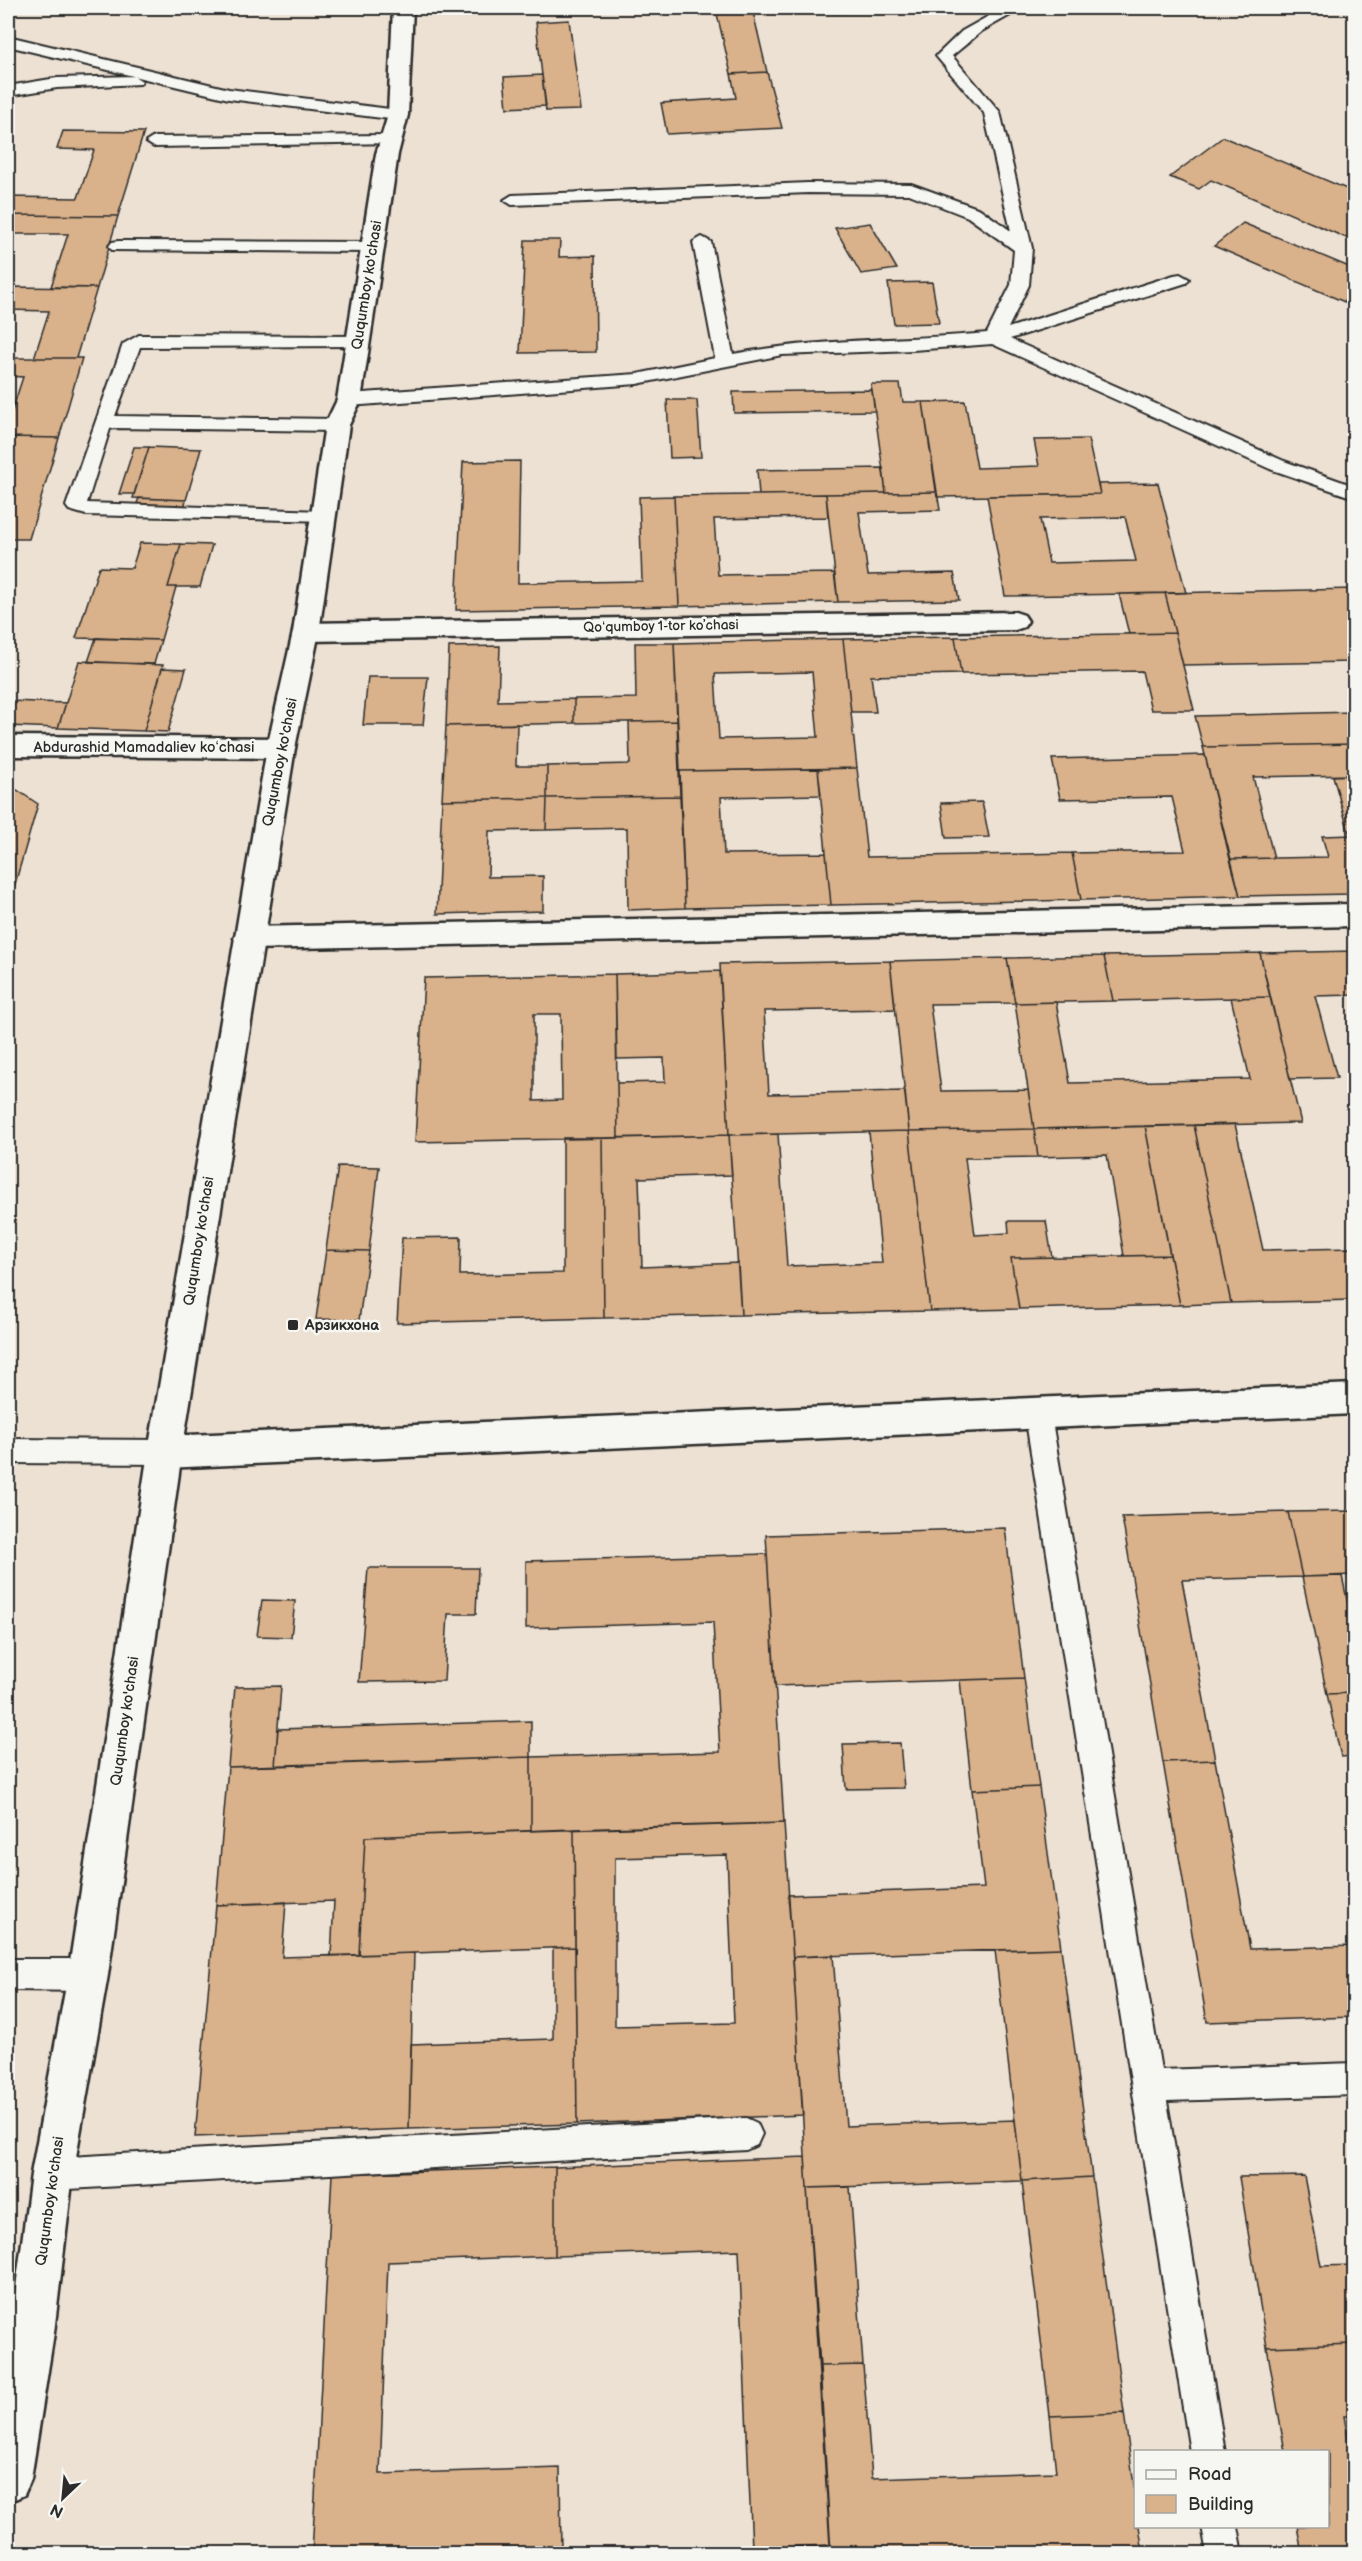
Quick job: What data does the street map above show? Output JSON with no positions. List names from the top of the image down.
{
  "streets": {
    "street": ["Ququmboy ko'chasi", "Qoʻqumboy 1-tor koʼchasi", "Abdurashid Mamadaliev koʻchasi"]
  },
  "crossings": [
    ["Ququmboy ko'chasi", "Qoʻqumboy 1-tor koʼchasi"],
    ["Ququmboy ko'chasi", "Abdurashid Mamadaliev koʻchasi"]
  ],
  "places": {
    "transit": ["Арзикхона"]
  },
  "legend": ["Road", "Building"],
  "north": "bottom left"
}
